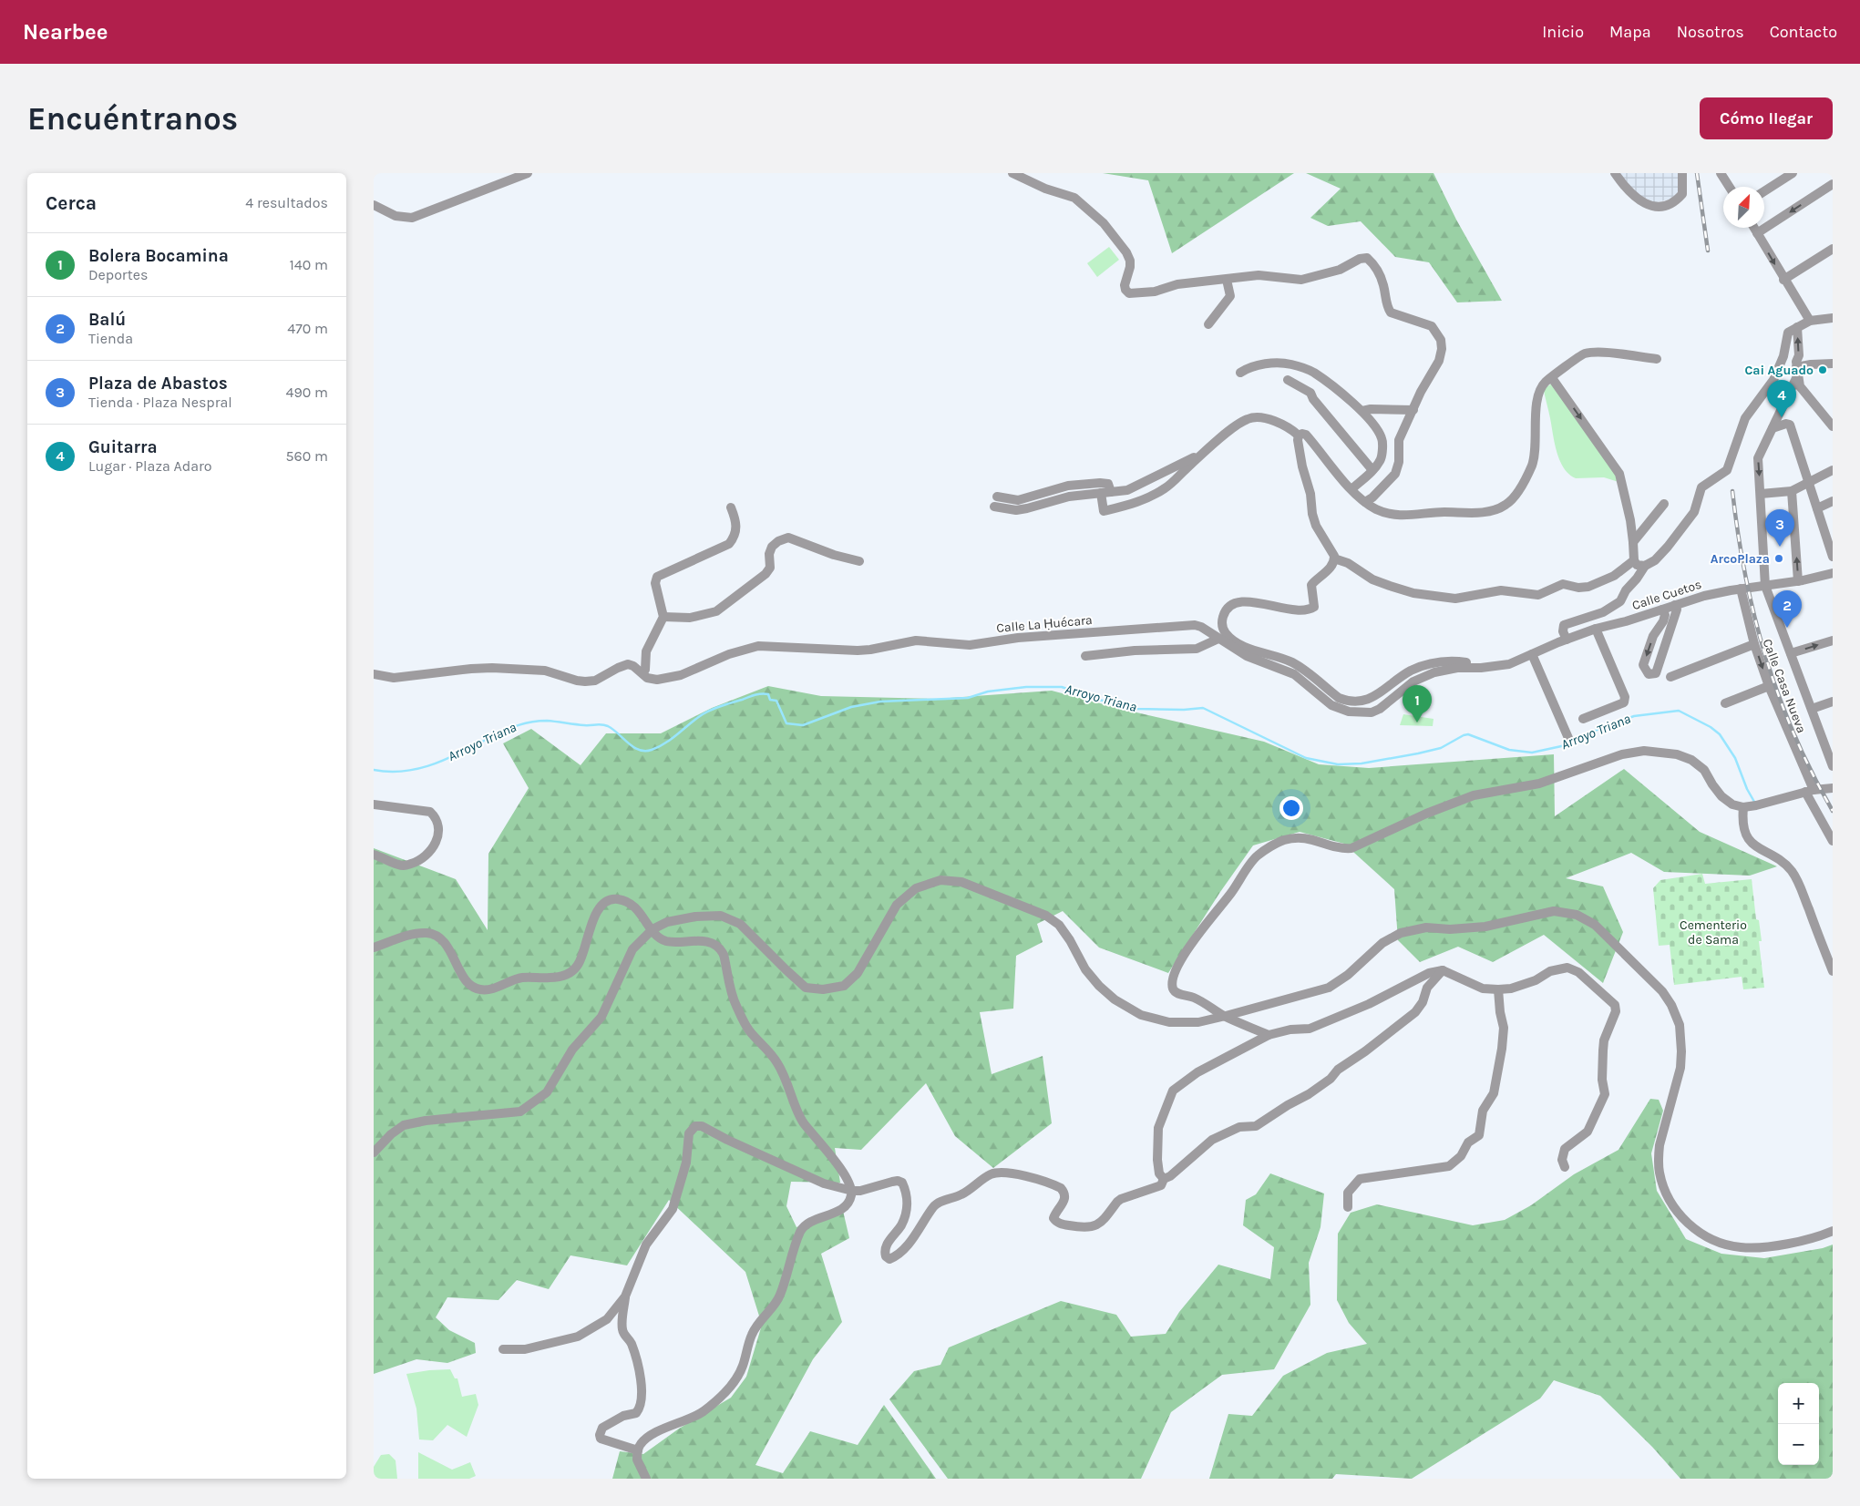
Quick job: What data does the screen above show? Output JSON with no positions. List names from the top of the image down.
{
  "streets": {
    "street": ["Calle Cuetos", "Calle La Ḥuécara", "Calle Casa Nueva"]
  },
  "crossings": [
    ["Calle Cuetos", "Calle La Ḥuécara"],
    ["Calle Cuetos", "Calle Casa Nueva"]
  ],
  "water": ["Arroyo Triana"],
  "parks": ["Cementerio de Sama"],
  "places": ["Cai Aguado", "ArcoPlaza"],
  "north": "top right",
  "page": {
    "header": "Nearbee",
    "nav": [
      "Inicio",
      "Mapa",
      "Nosotros",
      "Contacto"
    ],
    "buttons": "Cómo llegar",
    "title": "Encuéntranos",
    "heading": ["Cerca", "4 resultados"],
    "list": [
      {
        "mark": "1",
        "name": "Bolera Bocamina",
        "note": "Deportes",
        "value": "140 m"
      },
      {
        "mark": "2",
        "name": "Balú",
        "note": "Tienda",
        "value": "470 m"
      },
      {
        "mark": "3",
        "name": "Plaza de Abastos",
        "note": "Tienda · Plaza Nespral",
        "value": "490 m"
      },
      {
        "mark": "4",
        "name": "Guitarra",
        "note": "Lugar · Plaza Adaro",
        "value": "560 m"
      }
    ],
    "pins": [
      "4",
      "3",
      "2",
      "1"
    ],
    "map_buttons": ["+", "−"]
  }
}
